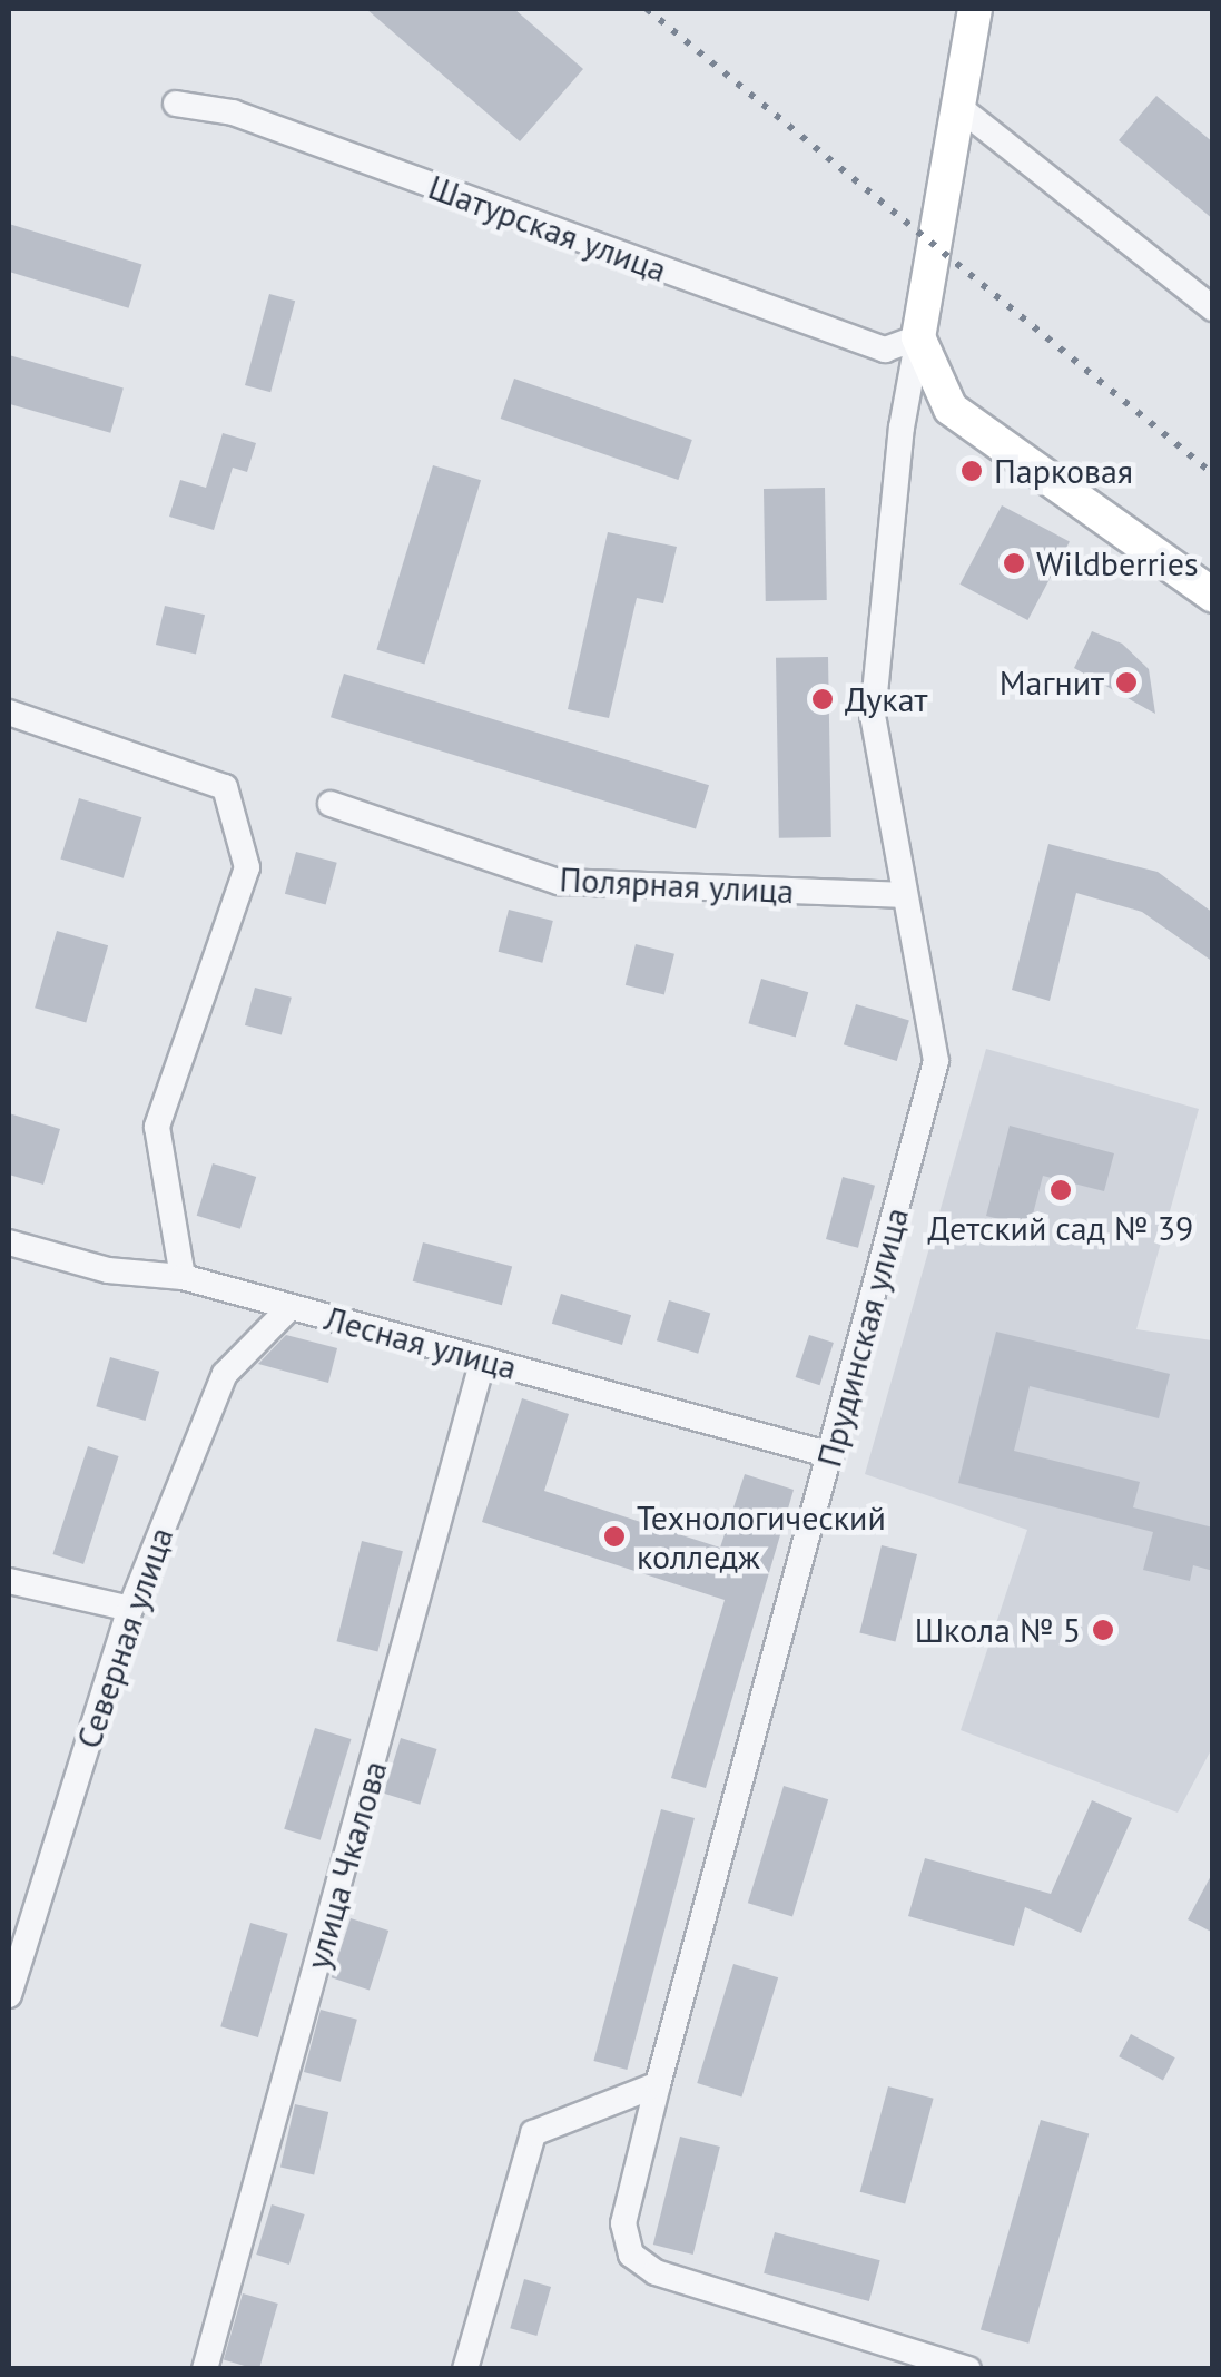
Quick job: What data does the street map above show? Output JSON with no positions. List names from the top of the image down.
{
  "streets": {
    "street": [
      "Шатурская улица",
      "Полярная улица",
      "Прудинская улица",
      "Лесная улица",
      "Северная улица",
      "улица Чкалова"
    ]
  },
  "crossings": [
    ["Шатурская улица", "Прудинская улица"],
    ["Полярная улица", "Прудинская улица"],
    ["Прудинская улица", "Лесная улица"],
    ["Лесная улица", "Северная улица"],
    ["Лесная улица", "улица Чкалова"]
  ],
  "places": [
    "Парковая",
    "Wildberries",
    "Магнит",
    "Дукат",
    "Детский сад № 39",
    "Технологический колледж",
    "Школа № 5"
  ]
}
